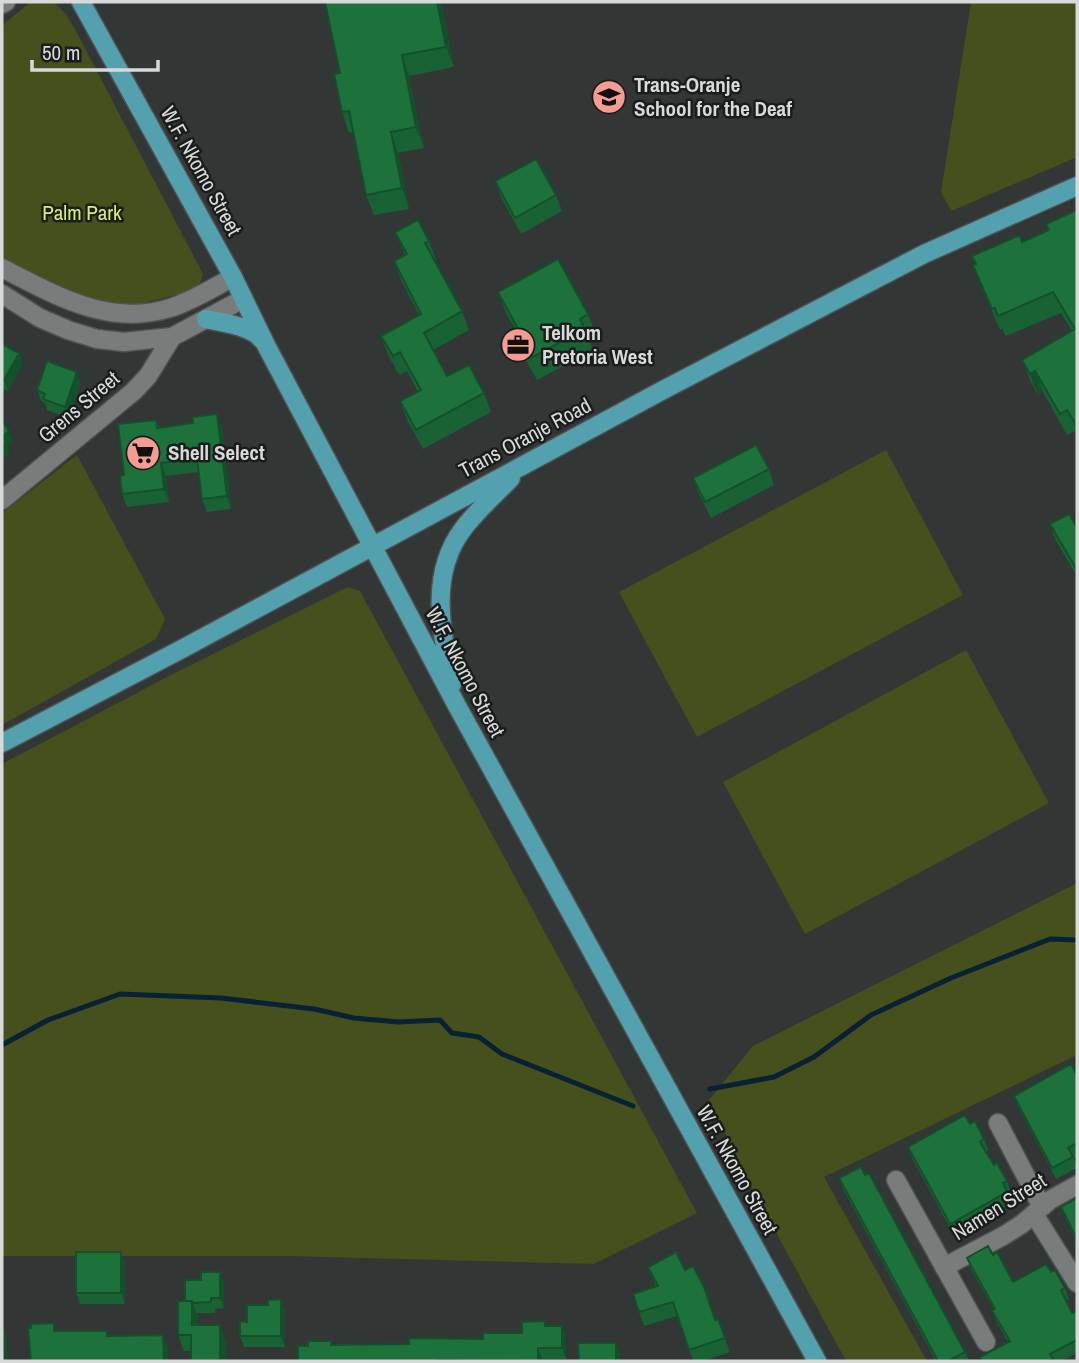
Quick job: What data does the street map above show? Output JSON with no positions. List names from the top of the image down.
{
  "streets": {
    "main road": ["W.F. Nkomo Street", "Trans Oranje Road"],
    "street": ["Grens Street", "Namen Street"]
  },
  "crossings": [
    ["W.F. Nkomo Street", "Trans Oranje Road"]
  ],
  "parks": ["Palm Park"],
  "places": {
    "school or university": ["Trans-Oranje School for the Deaf"],
    "office": ["Telkom Pretoria West"],
    "supermarket": ["Shell Select"]
  },
  "scale_bar": "50 m"
}
